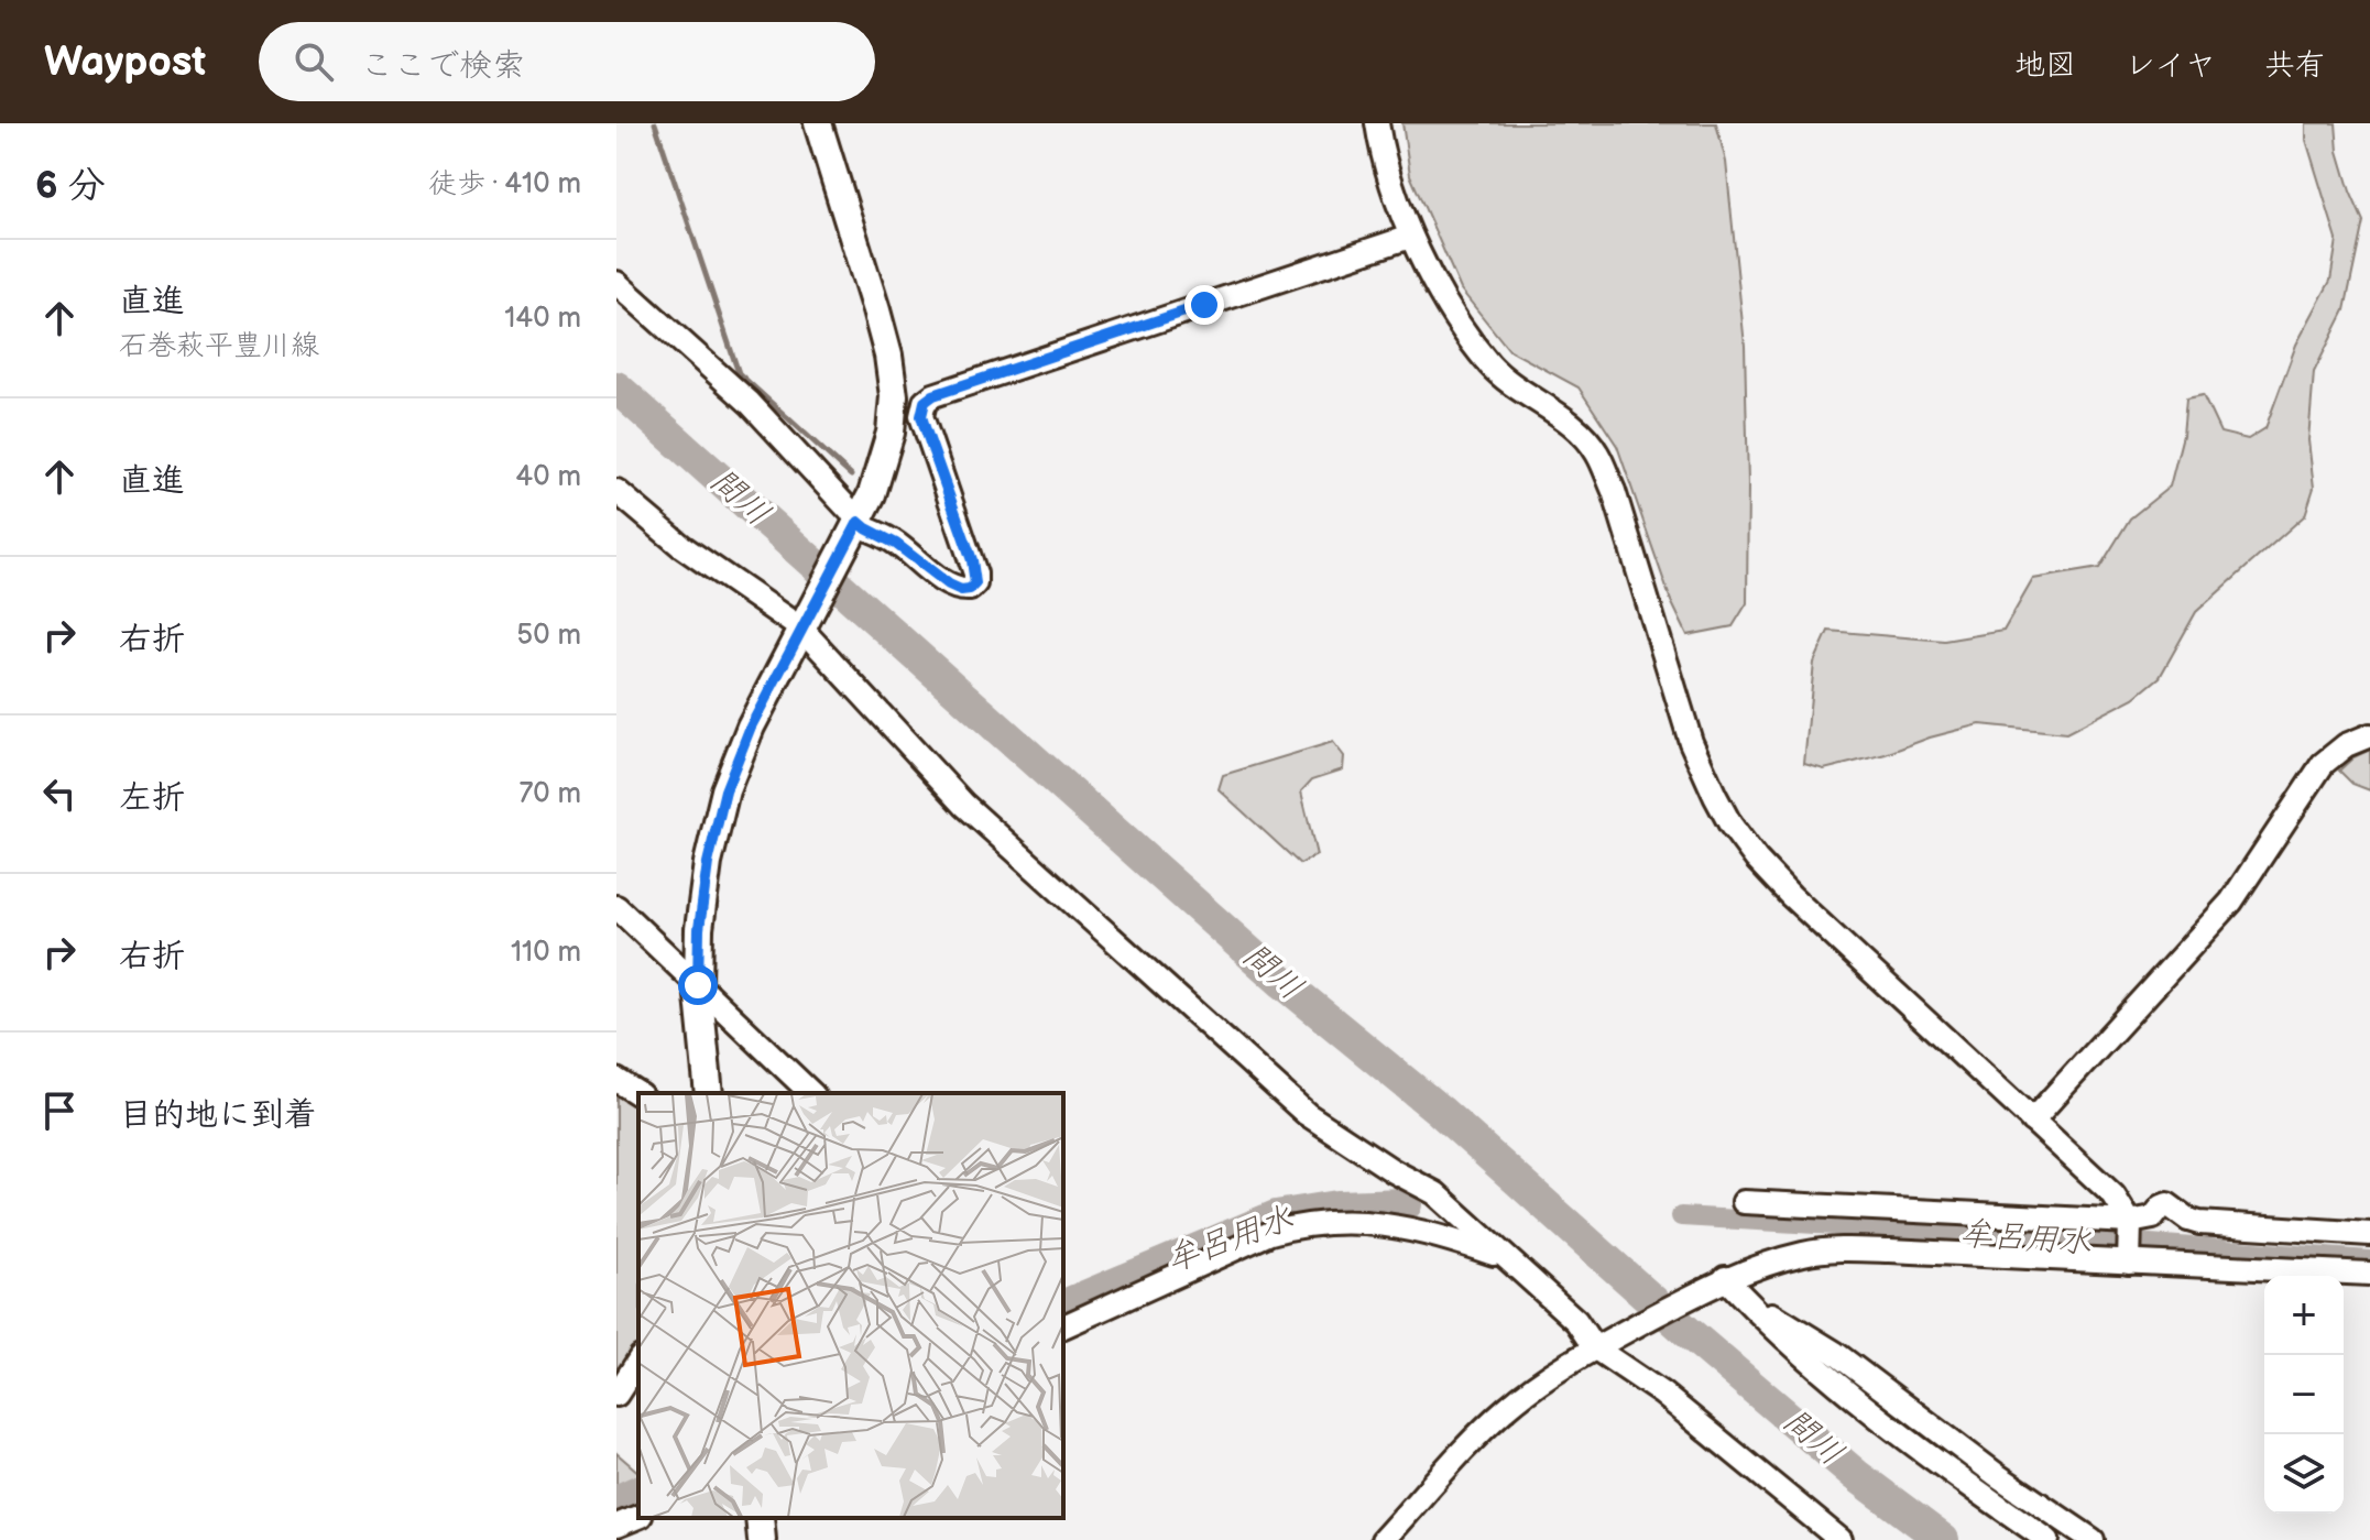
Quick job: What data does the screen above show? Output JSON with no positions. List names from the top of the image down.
{
  "water": ["間川", "牟呂用水"],
  "page": {
    "header": "Waypost",
    "search": "ここで検索",
    "nav": ["地図", "レイヤ", "共有"],
    "heading": ["6 分", "徒歩 · 410 m"],
    "list": [
      ["直進", "石巻萩平豊川線", "140 m"],
      ["直進", "40 m"],
      ["右折", "50 m"],
      ["左折", "70 m"],
      ["右折", "110 m"],
      "目的地に到着"
    ],
    "map_buttons": ["+", "−"]
  }
}
